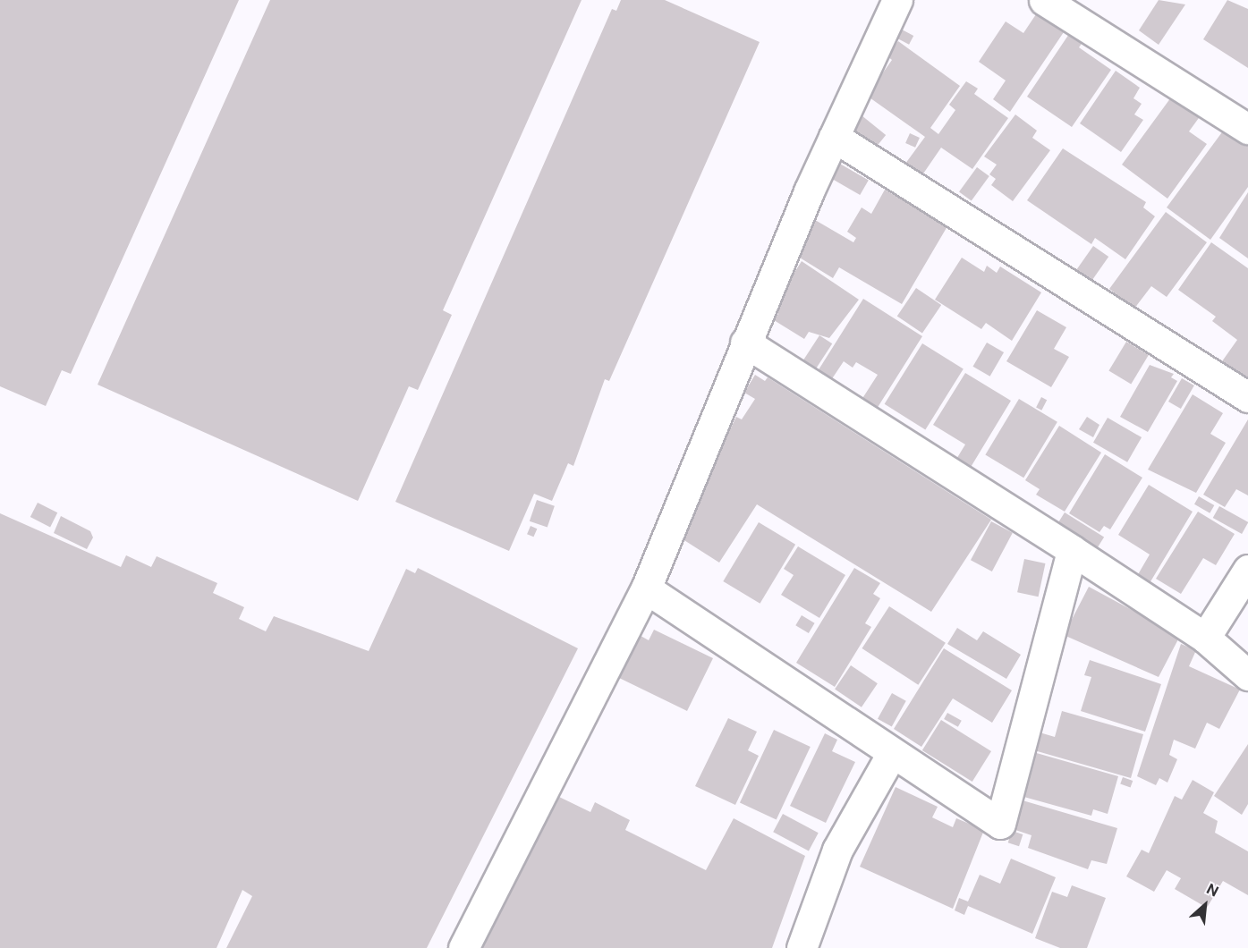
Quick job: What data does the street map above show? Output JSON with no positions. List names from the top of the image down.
{
  "north": "top right"
}
